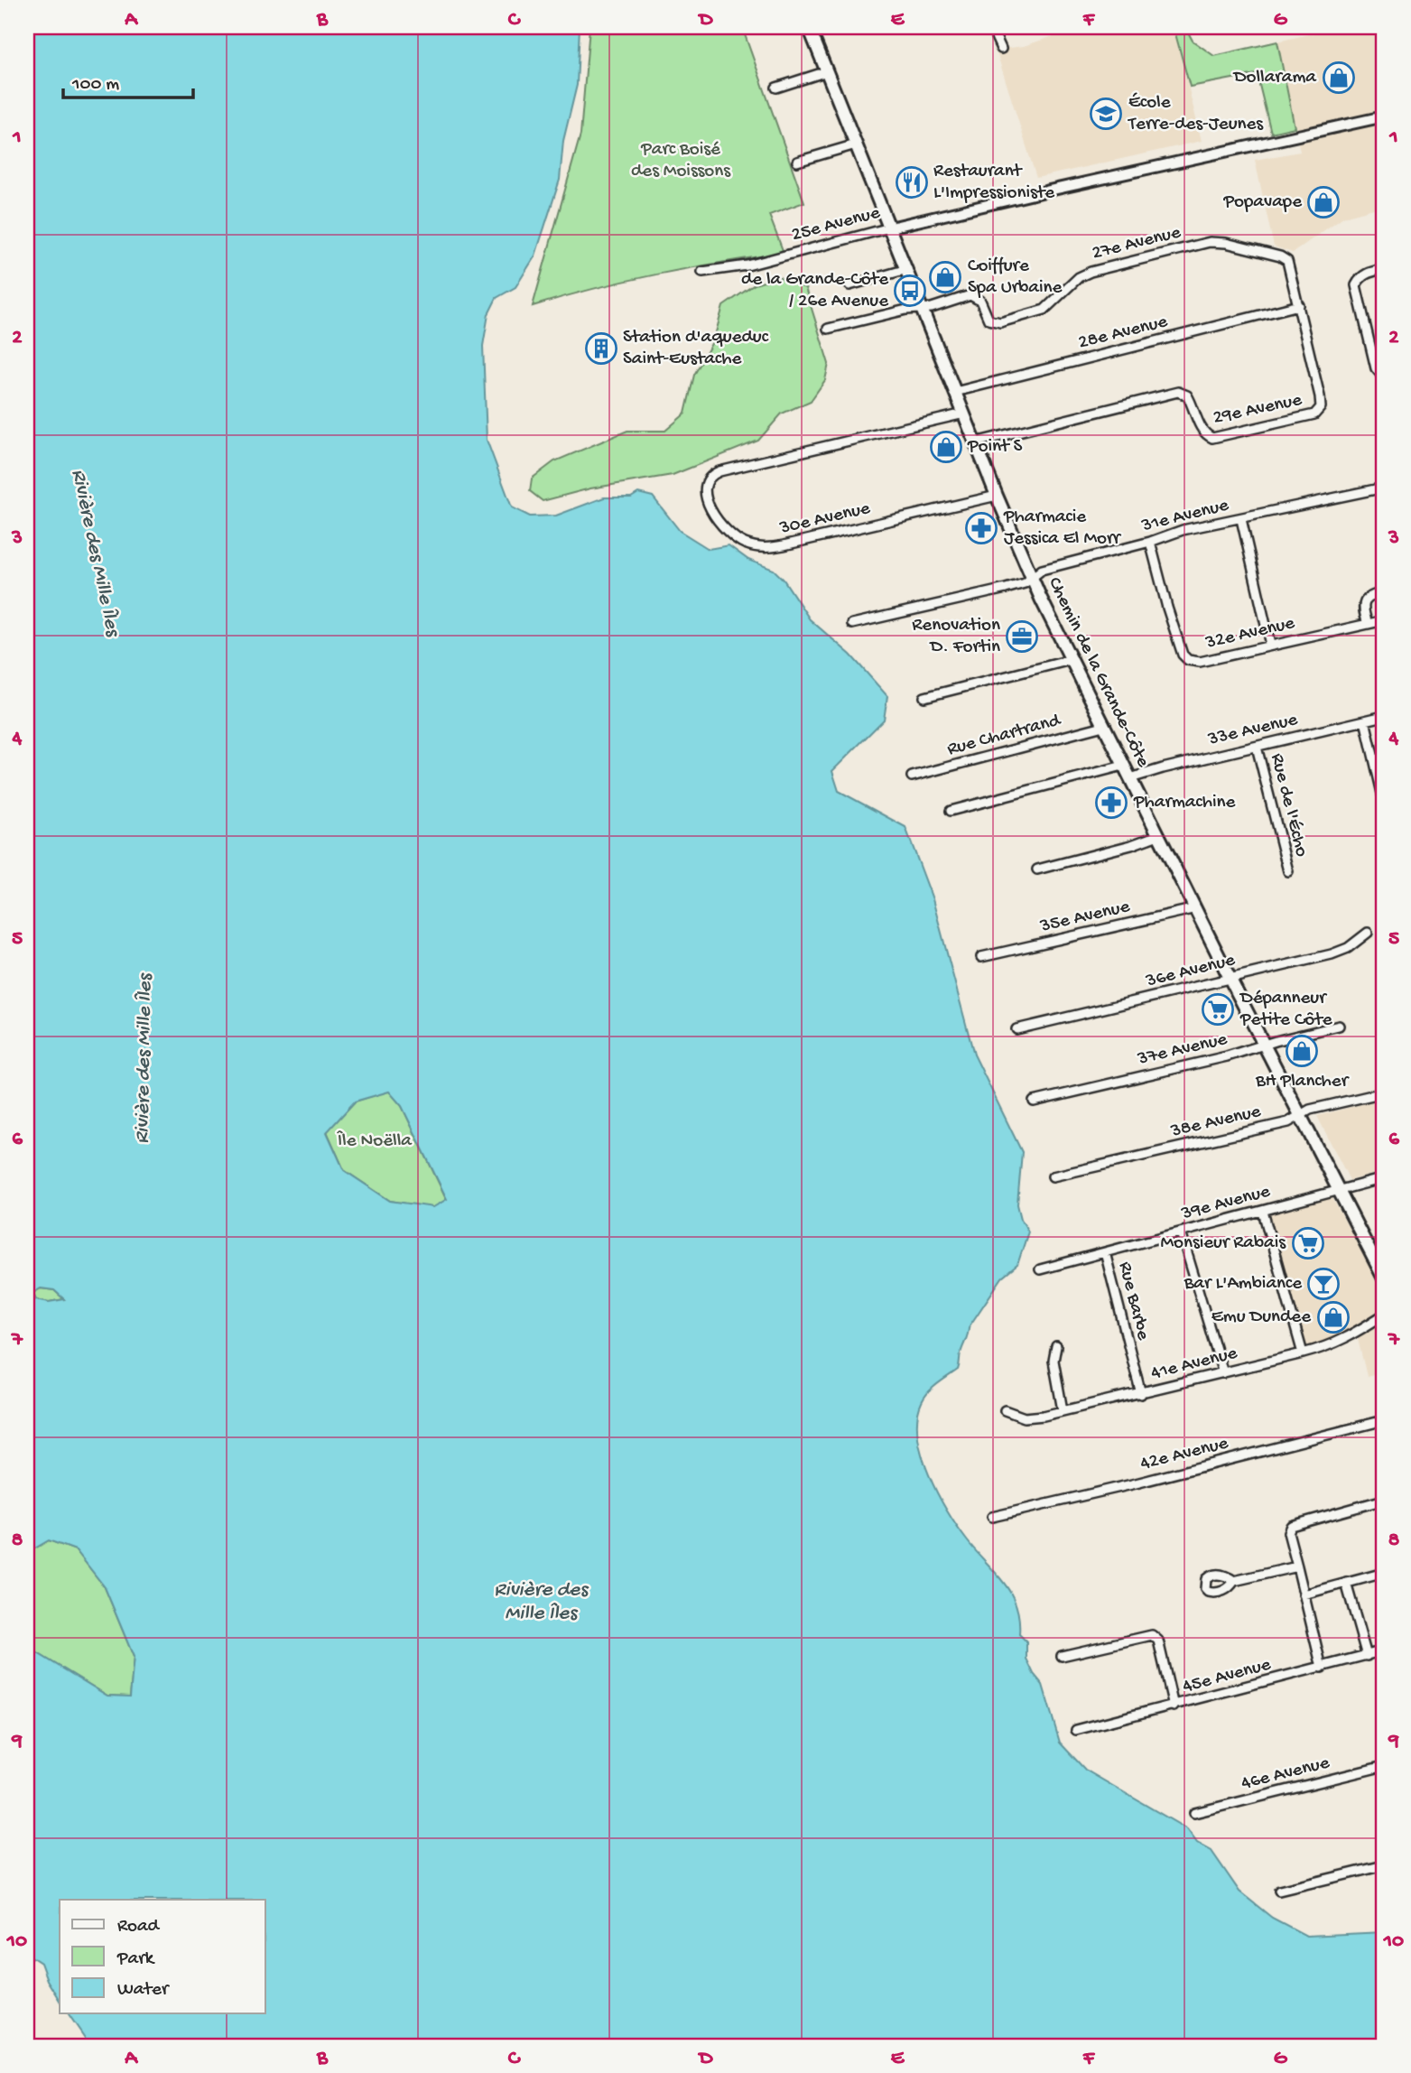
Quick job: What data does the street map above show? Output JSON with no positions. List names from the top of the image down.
{
  "streets": {
    "main road": ["Chemin de la Grande-Côte"],
    "street": [
      "25e Avenue",
      "27e Avenue",
      "28e Avenue",
      "29e Avenue",
      "31e Avenue",
      "30e Avenue",
      "32e Avenue",
      "33e Avenue",
      "Rue Chartrand",
      "Rue de l'Écho",
      "35e Avenue",
      "36e Avenue",
      "37e Avenue",
      "38e Avenue",
      "39e Avenue",
      "Rue Barbe",
      "41e Avenue",
      "42e Avenue",
      "45e Avenue",
      "46e Avenue"
    ]
  },
  "crossings": [
    ["25e Avenue", "Chemin de la Grande-Côte"],
    ["27e Avenue", "28e Avenue"],
    ["27e Avenue", "29e Avenue"],
    ["27e Avenue", "Chemin de la Grande-Côte"],
    ["28e Avenue", "29e Avenue"],
    ["28e Avenue", "Chemin de la Grande-Côte"],
    ["29e Avenue", "Chemin de la Grande-Côte"],
    ["31e Avenue", "32e Avenue"],
    ["31e Avenue", "Chemin de la Grande-Côte"],
    ["30e Avenue", "Chemin de la Grande-Côte"],
    ["Chemin de la Grande-Côte", "33e Avenue"],
    ["Chemin de la Grande-Côte", "Rue Chartrand"],
    ["Chemin de la Grande-Côte", "35e Avenue"],
    ["Chemin de la Grande-Côte", "36e Avenue"],
    ["Chemin de la Grande-Côte", "37e Avenue"],
    ["Chemin de la Grande-Côte", "38e Avenue"],
    ["Chemin de la Grande-Côte", "39e Avenue"],
    ["33e Avenue", "Rue de l'Écho"],
    ["39e Avenue", "Rue Barbe"],
    ["Rue Barbe", "41e Avenue"]
  ],
  "water": ["Rivière des Mille Îles"],
  "parks": ["Parc Boisé des Moissons", "Île Noëlla"],
  "places": {
    "shop": [
      "Dollarama",
      "Popavape",
      "Coiffure Spa Urbaine",
      "Point S",
      "BH Plancher",
      "Emu Dundee"
    ],
    "school or university": ["École Terre-des-Jeunes"],
    "restaurant": ["Restaurant L'Impressioniste"],
    "bus stop": ["de la Grande-Côte / 26e Avenue"],
    "building": ["Station d'aqueduc Saint-Eustache"],
    "pharmacy": ["Pharmacie Jessica El Morr", "Pharmachine"],
    "office": ["Renovation D. Fortin"],
    "supermarket": ["Dépanneur Petite Côte", "Monsieur Rabais"],
    "bar": ["Bar L'Ambiance"]
  },
  "legend": ["Road", "Park", "Water"],
  "scale_bar": "100 m",
  "grid": {
    "columns": [
      "A",
      "B",
      "C",
      "D",
      "E",
      "F",
      "G"
    ],
    "rows": [
      "1",
      "2",
      "3",
      "4",
      "5",
      "6",
      "7",
      "8",
      "9",
      "10"
    ]
  }
}
